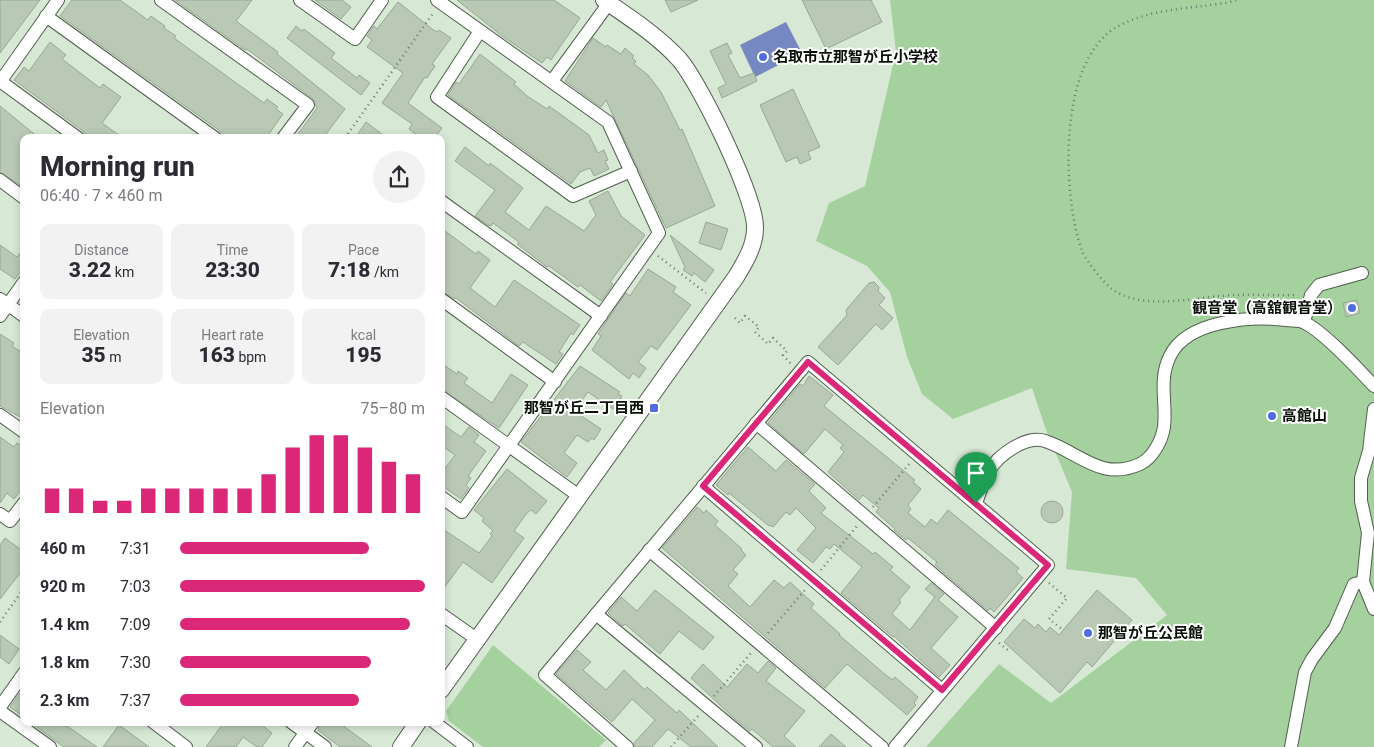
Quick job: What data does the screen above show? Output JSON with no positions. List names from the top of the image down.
{
  "places": {
    "other": [
      "名取市立那智が丘小学校",
      "観音堂（高舘観音堂）",
      "高館山",
      "那智が丘公民館"
    ],
    "transit": ["那智が丘二丁目西"]
  },
  "page": {
    "heading": ["Morning run", "06:40 · 7 × 460 m"],
    "stats": [
      ["Distance", "3.22 km"],
      ["Time", "23:30"],
      ["Pace", "7:18 /km"],
      ["Elevation", "35 m"],
      ["Heart rate", "163 bpm"],
      ["kcal", "195"]
    ],
    "chart": ["Elevation", "75–80 m"],
    "list": [
      {
        "name": "460 m",
        "note": "7:31"
      },
      {
        "name": "920 m",
        "note": "7:03"
      },
      {
        "name": "1.4 km",
        "note": "7:09"
      },
      {
        "name": "1.8 km",
        "note": "7:30"
      },
      {
        "name": "2.3 km",
        "note": "7:37"
      }
    ]
  }
}
